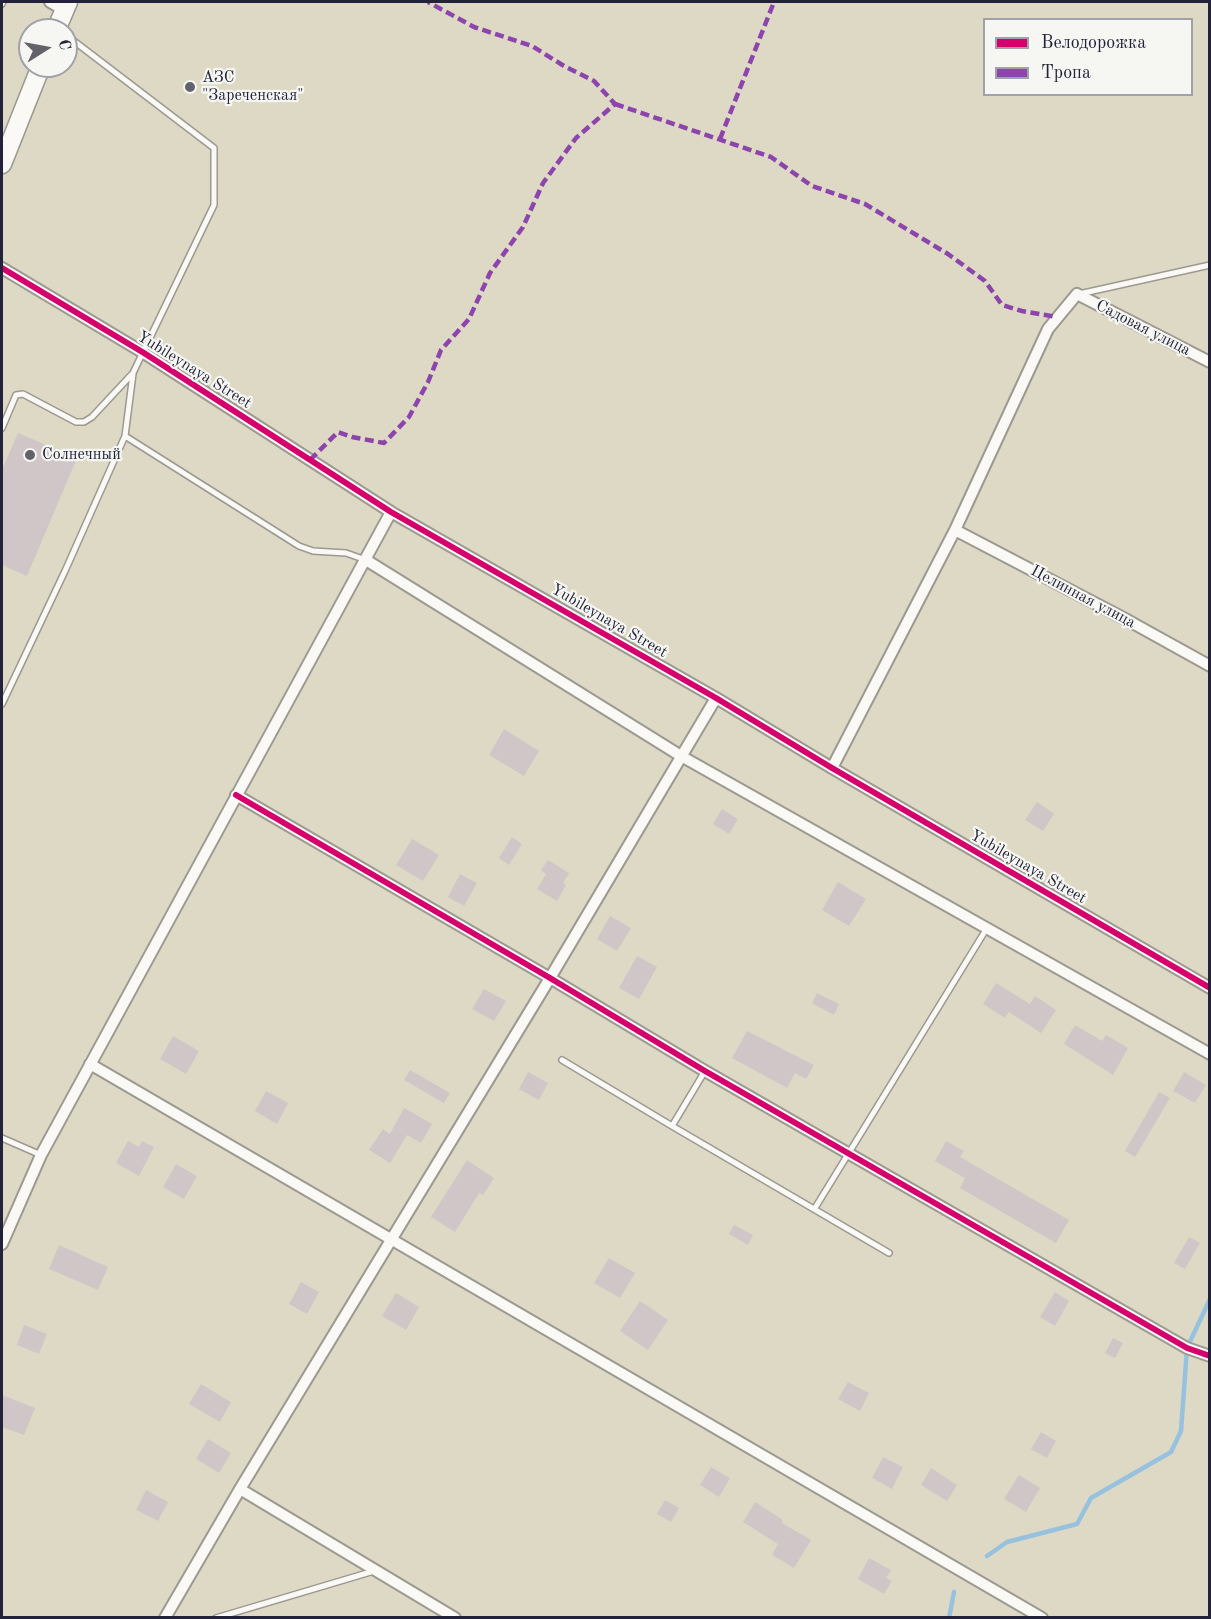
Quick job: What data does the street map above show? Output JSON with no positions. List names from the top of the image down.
{
  "streets": {
    "street": ["Садовая улица", "Yubileynaya Street", "Целинная улица"]
  },
  "places": ["АЗС \"Зареченская\"", "Солнечный"],
  "legend": ["Велодорожка", "Тропа"],
  "north": "right"
}
